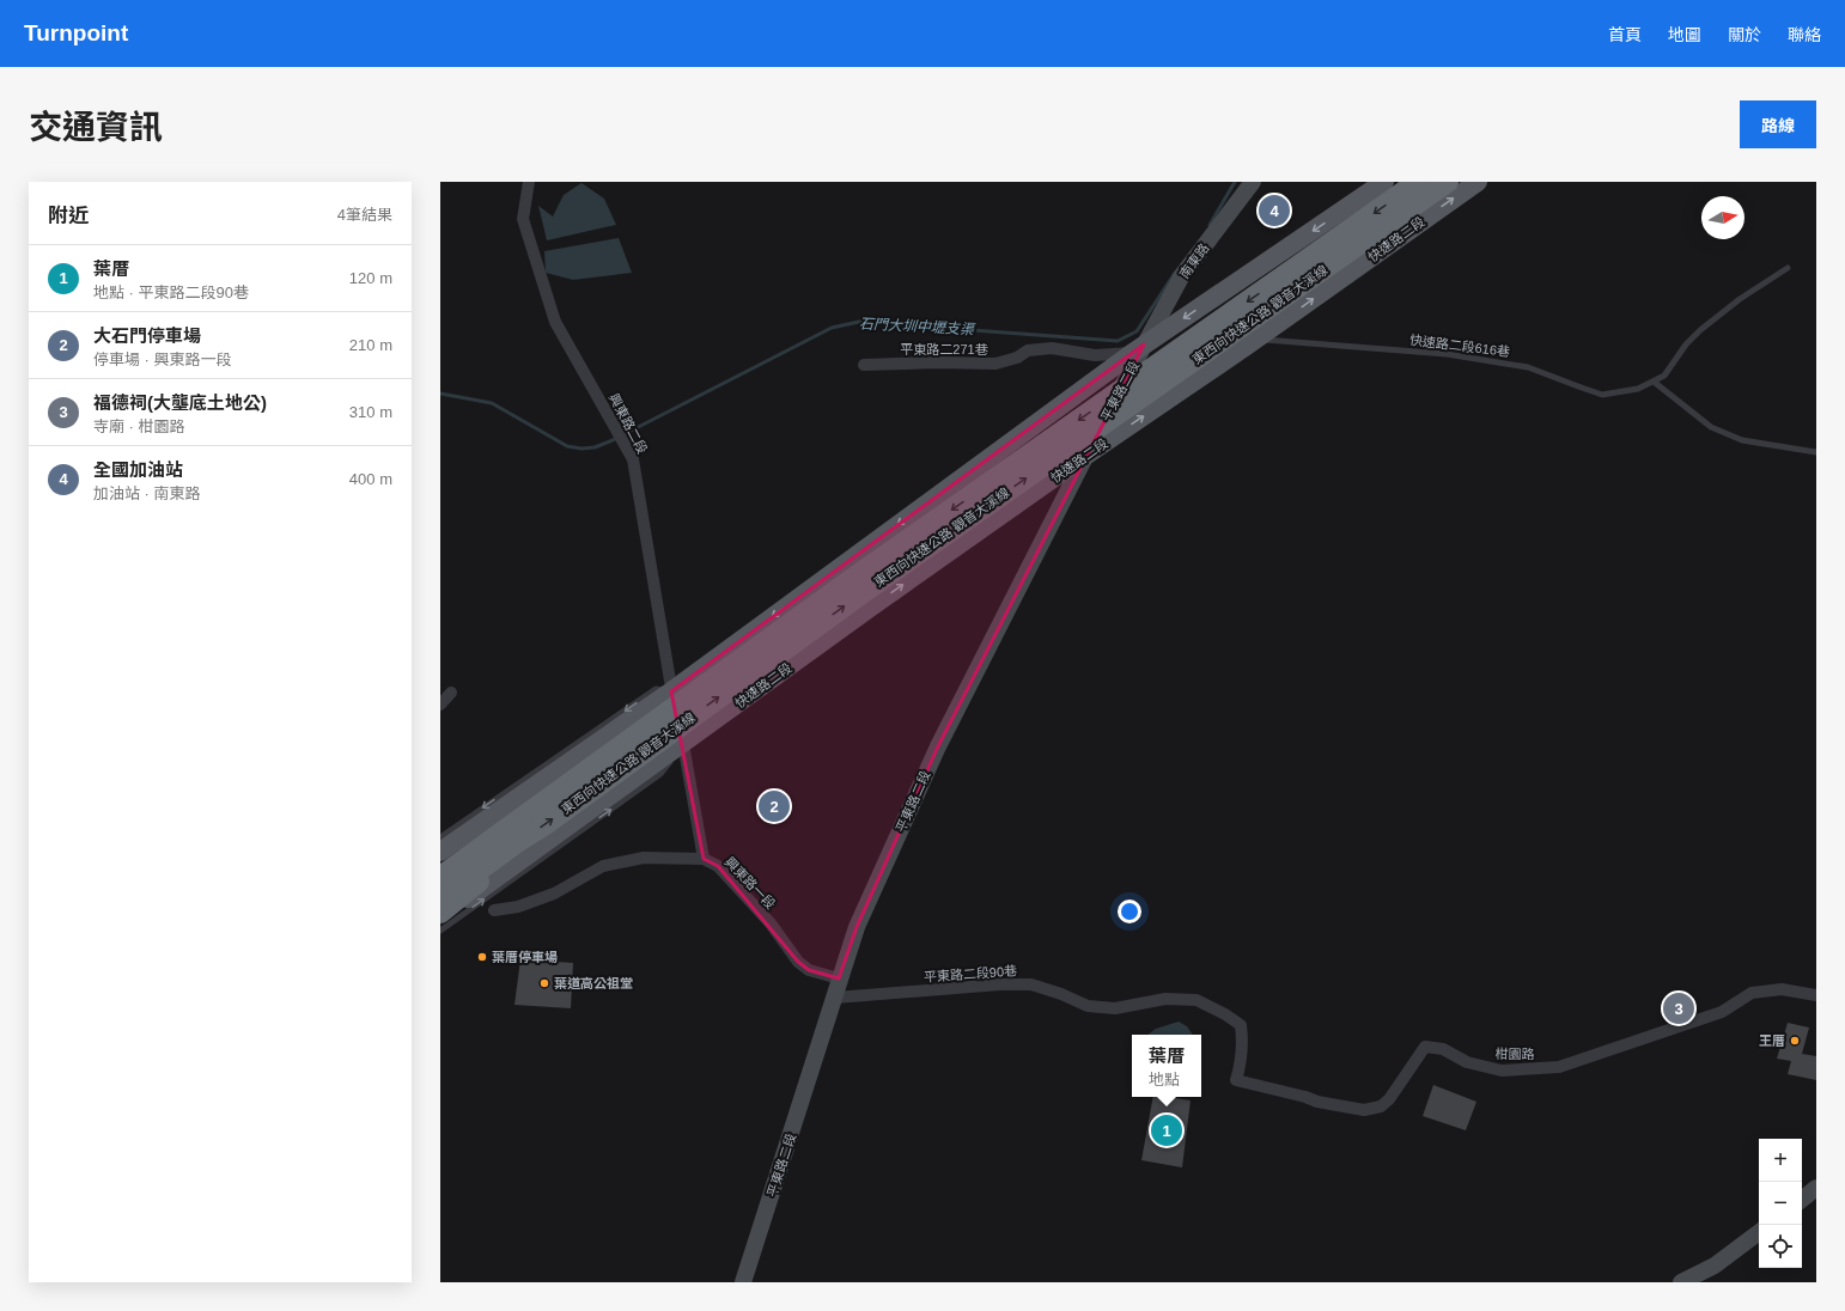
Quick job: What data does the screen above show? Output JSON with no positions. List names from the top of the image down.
{
  "streets": {
    "highway": ["東西向快速公路 觀音大溪線"],
    "main road": ["快速路二段"],
    "street": [
      "南東路",
      "平東路二271巷",
      "平東路二段",
      "興東路二段",
      "興東路一段",
      "平東路二段90巷",
      "柑園路"
    ],
    "lane": ["快速路二段616巷"]
  },
  "crossings": [
    ["快速路二段", "快速路二段616巷"],
    ["快速路二段", "平東路二段"],
    ["快速路二段", "興東路一段"],
    ["南東路", "平東路二271巷"],
    ["南東路", "平東路二段"],
    ["平東路二271巷", "平東路二段"],
    ["平東路二段", "興東路一段"],
    ["平東路二段", "平東路二段90巷"],
    ["興東路二段", "興東路一段"],
    ["平東路二段90巷", "柑園路"]
  ],
  "water": ["石門大圳中壢支渠"],
  "places": ["葉厝停車場", "葉道高公祖堂", "王厝"],
  "north": "right",
  "page": {
    "header": "Turnpoint",
    "nav": [
      "首頁",
      "地圖",
      "關於",
      "聯絡"
    ],
    "title": "交通資訊",
    "buttons": "路線",
    "heading": ["附近", "4筆結果"],
    "pins": [
      "4",
      "2",
      "3",
      "1"
    ],
    "list": [
      {
        "mark": "1",
        "name": "葉厝",
        "note": "地點 · 平東路二段90巷",
        "value": "120 m"
      },
      {
        "mark": "2",
        "name": "大石門停車場",
        "note": "停車場 · 興東路一段",
        "value": "210 m"
      },
      {
        "mark": "3",
        "name": "福德祠(大壟底土地公)",
        "note": "寺廟 · 柑園路",
        "value": "310 m"
      },
      {
        "mark": "4",
        "name": "全國加油站",
        "note": "加油站 · 南東路",
        "value": "400 m"
      }
    ],
    "popup": ["葉厝", "地點"],
    "map_buttons": ["+", "−"]
  }
}
